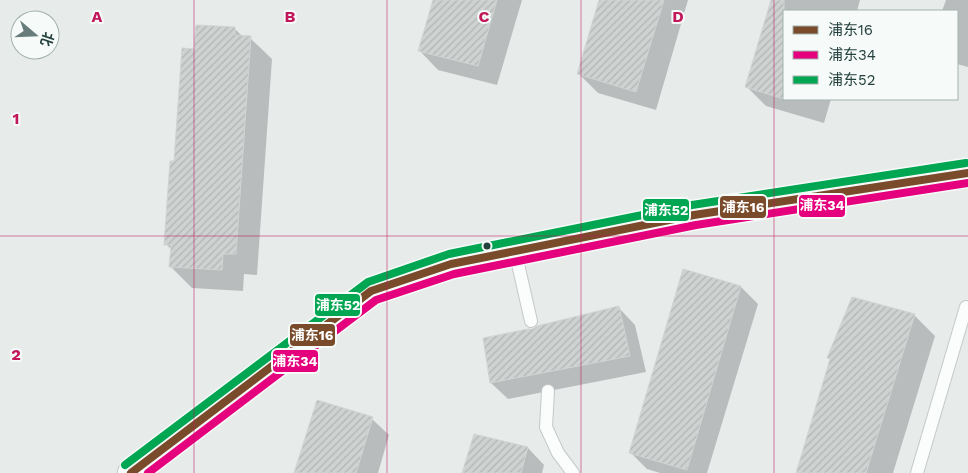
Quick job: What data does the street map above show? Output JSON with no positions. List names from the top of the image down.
{
  "lines": ["transit line 浦东52", "transit line 浦东16", "transit line 浦东34"],
  "legend": ["浦东16", "浦东34", "浦东52"],
  "north": "right",
  "grid": {
    "columns": [
      "A",
      "B",
      "C",
      "D"
    ],
    "rows": ["1", "2"]
  }
}
